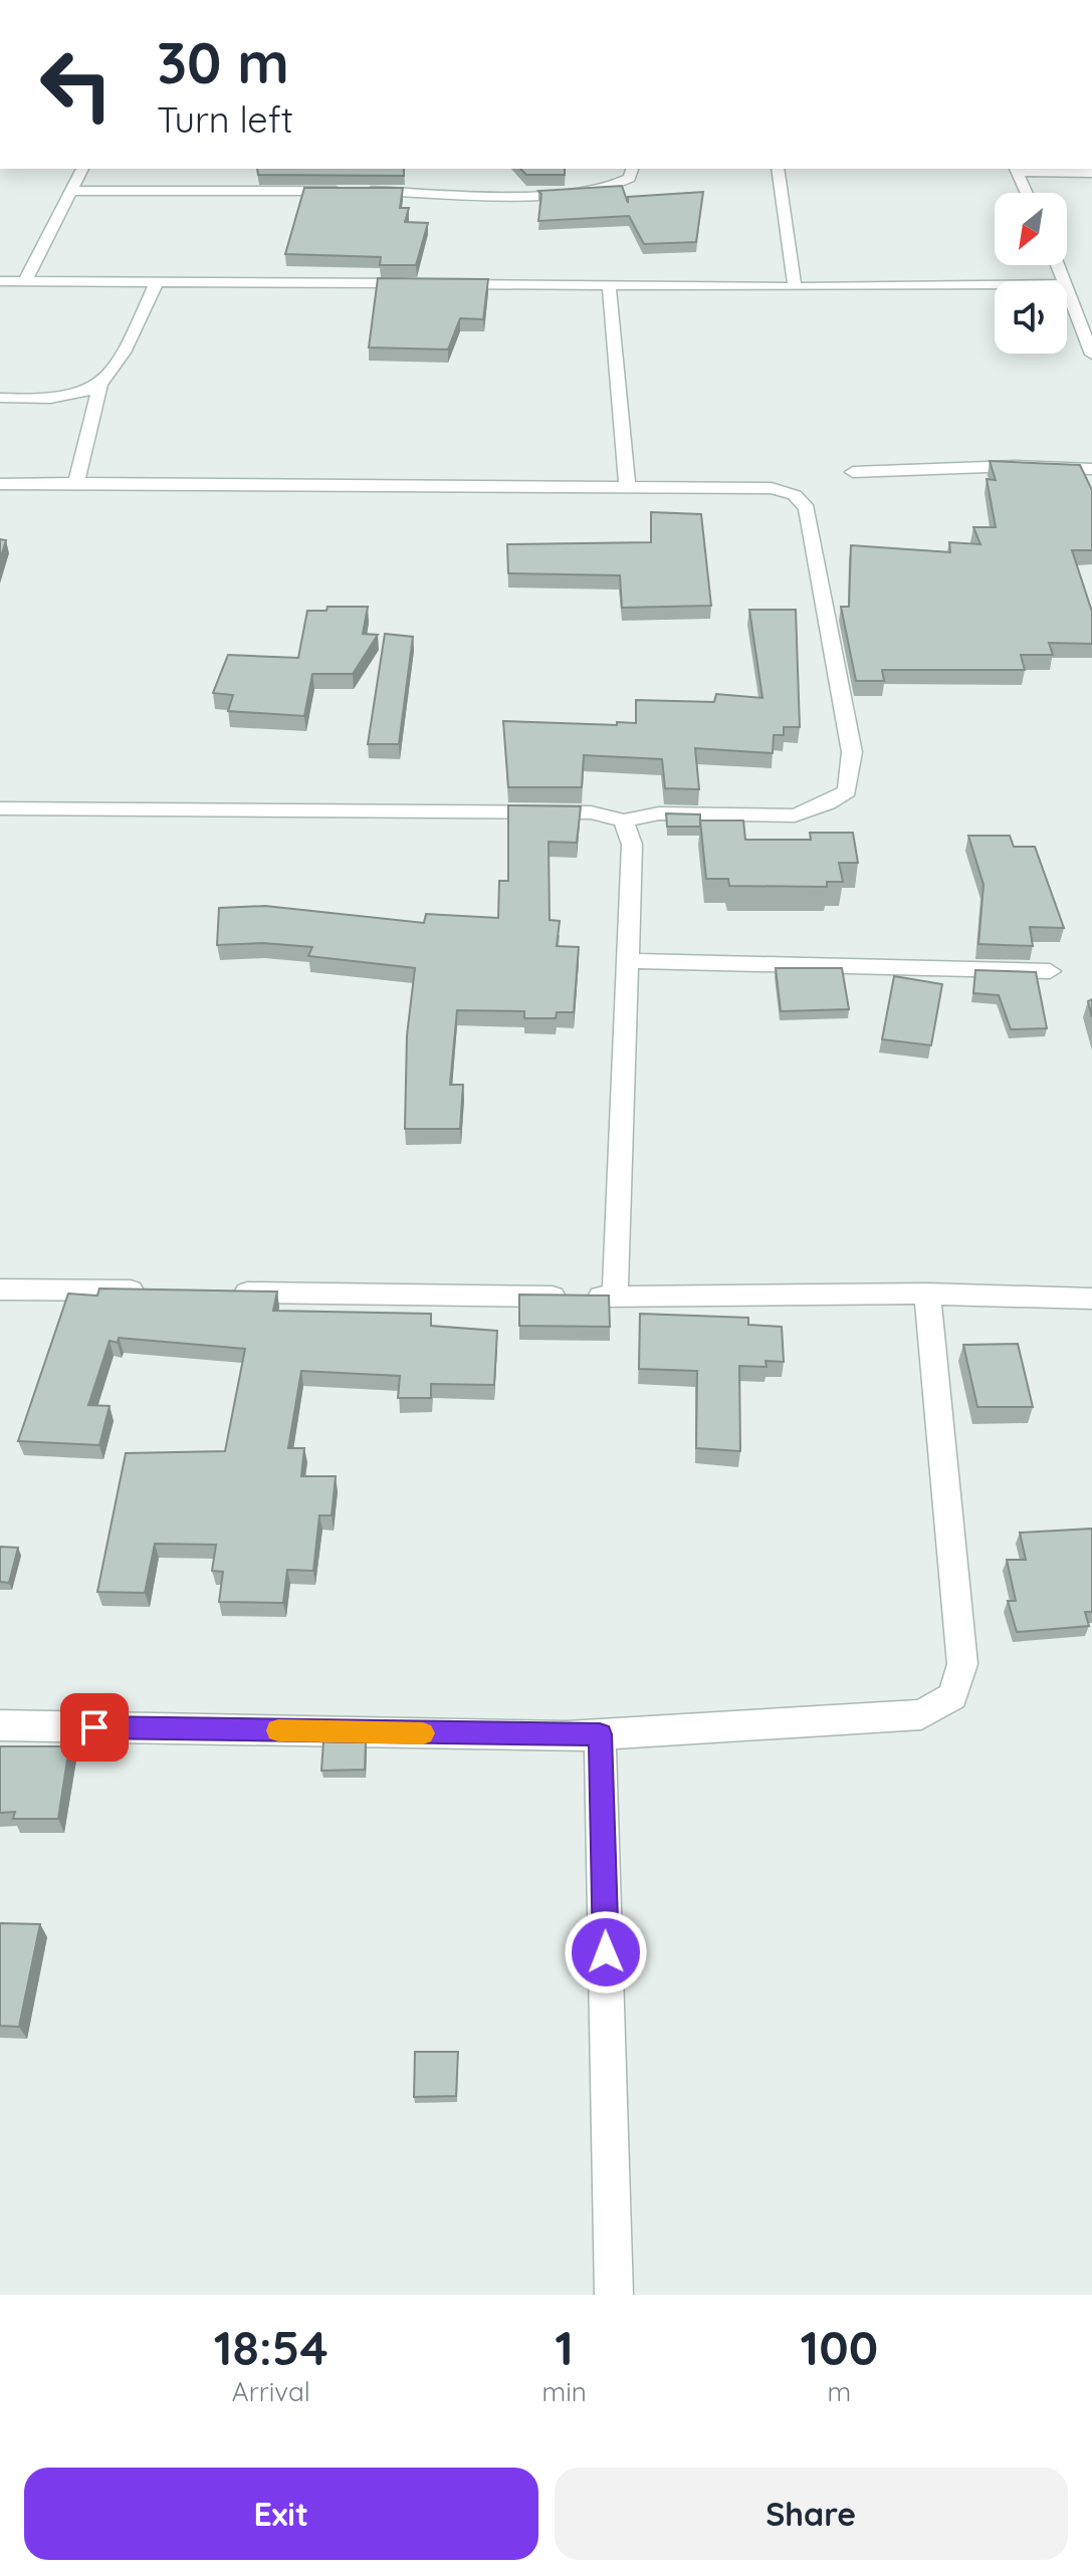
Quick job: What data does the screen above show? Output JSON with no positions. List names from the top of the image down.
{
  "north": "bottom left",
  "page": {
    "turn": ["30 m", "Turn left"],
    "eta": [
      "18:54",
      "Arrival",
      "1",
      "min",
      "100",
      "m"
    ],
    "buttons": ["Exit", "Share"]
  }
}
